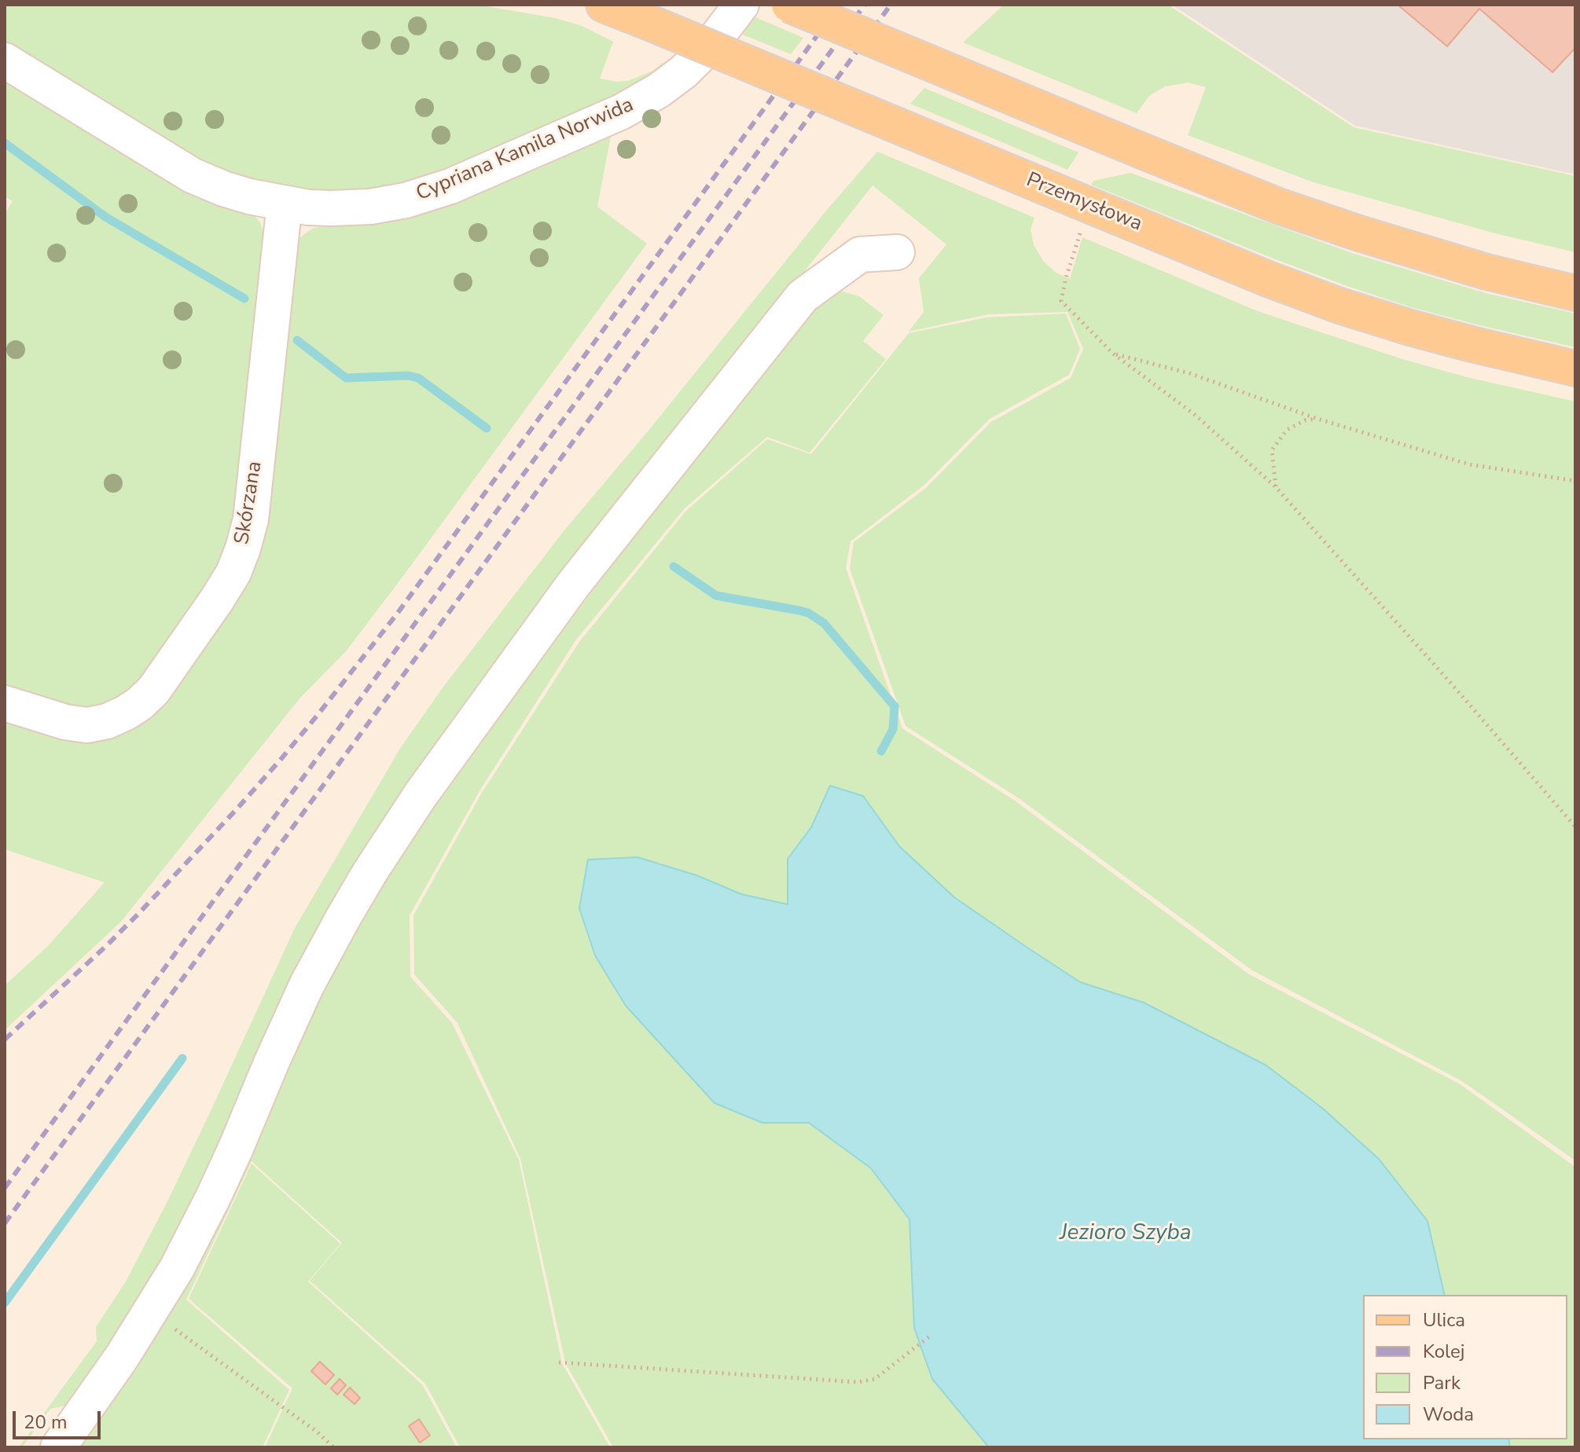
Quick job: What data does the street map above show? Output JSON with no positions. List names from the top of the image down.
{
  "streets": {
    "main road": ["Przemysłowa"],
    "street": ["Cypriana Kamila Norwida", "Skórzana"]
  },
  "crossings": [
    ["Cypriana Kamila Norwida", "Skórzana"]
  ],
  "water": ["Jezioro Szyba"],
  "legend": [
    "Ulica",
    "Kolej",
    "Park",
    "Woda"
  ],
  "scale_bar": "20 m"
}
